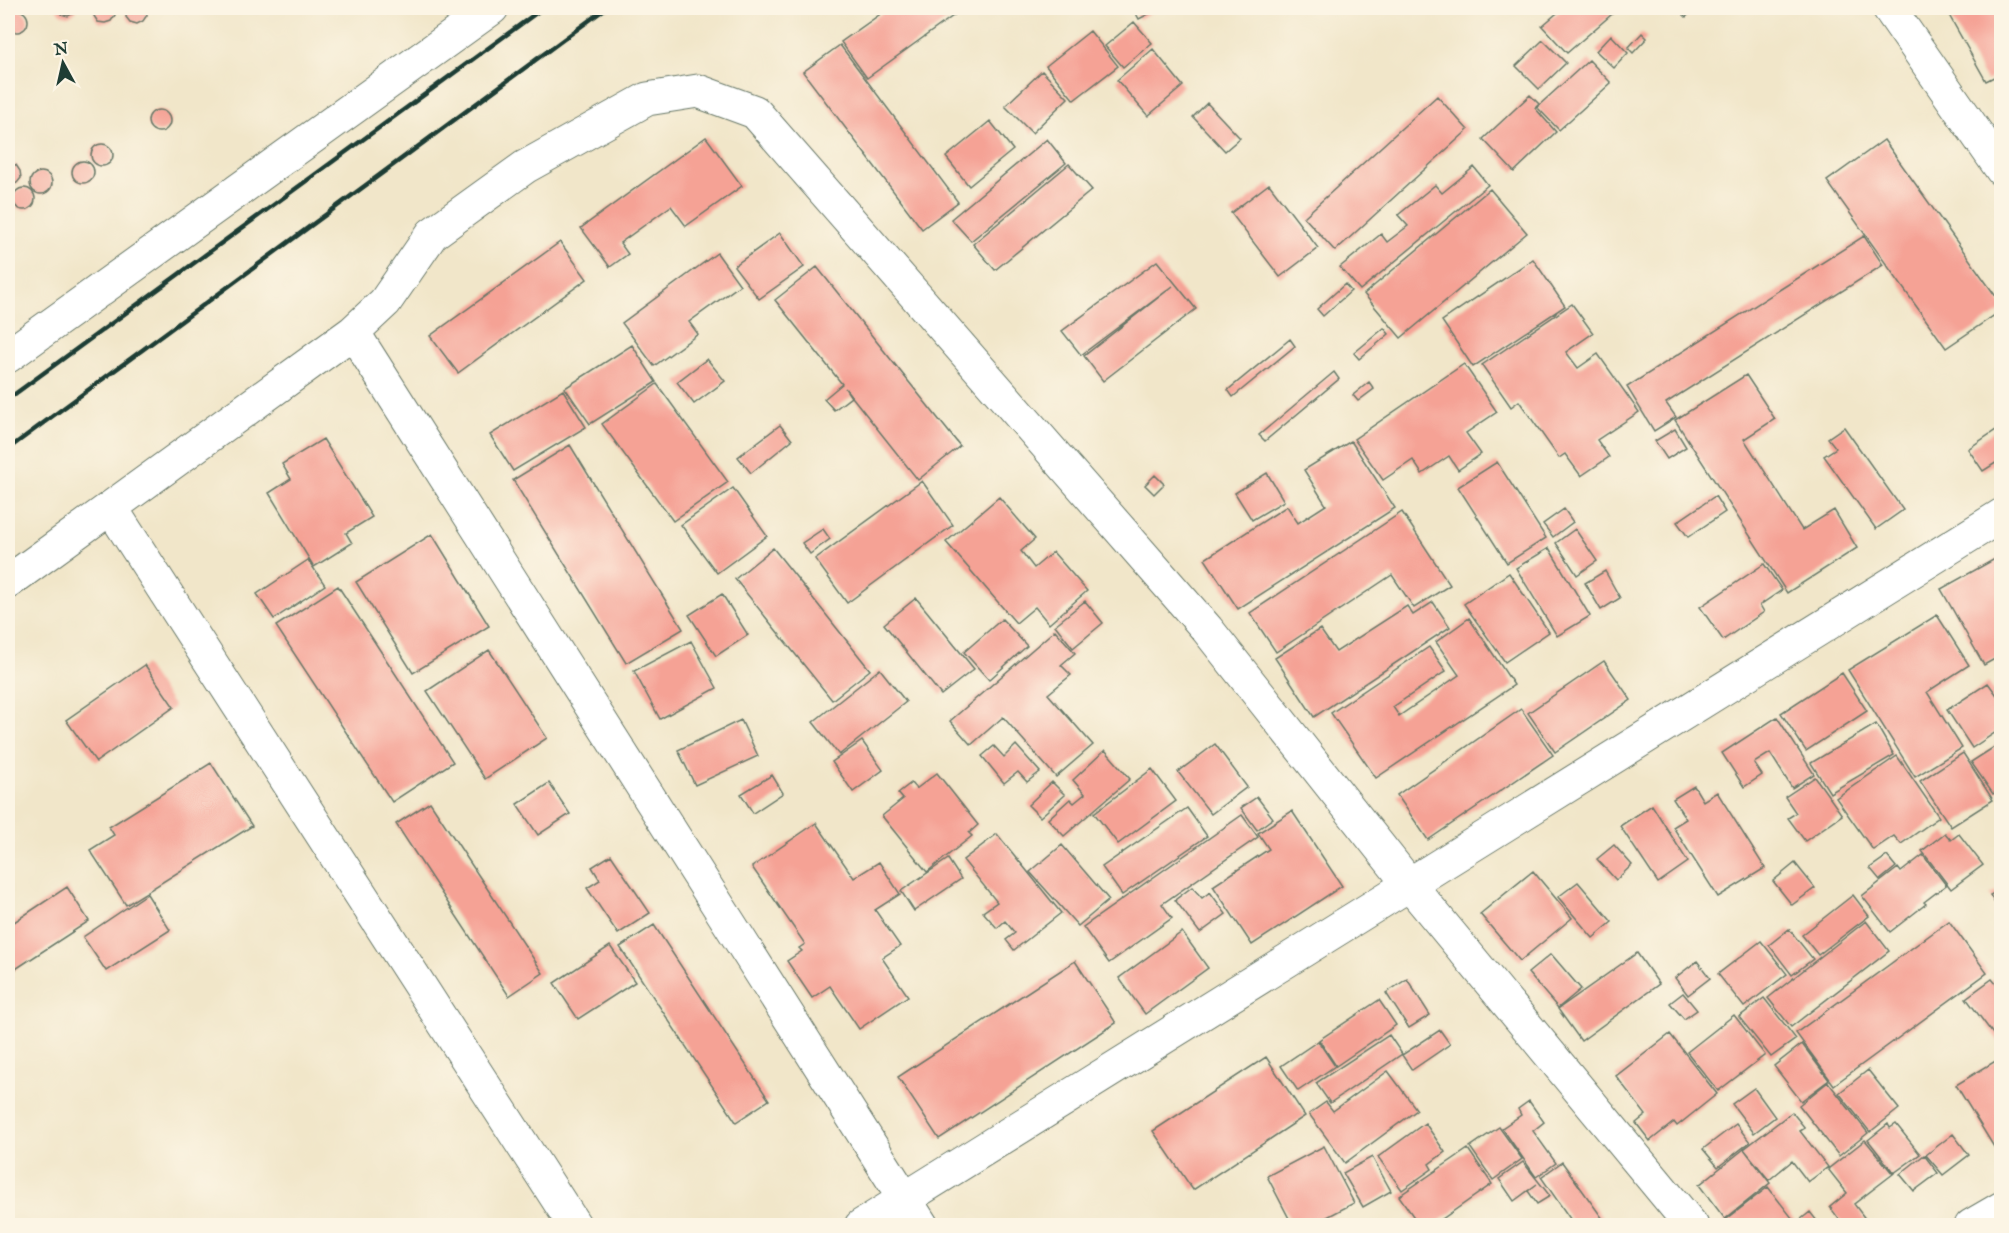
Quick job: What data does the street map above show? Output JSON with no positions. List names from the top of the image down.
{
  "north": "top"
}
